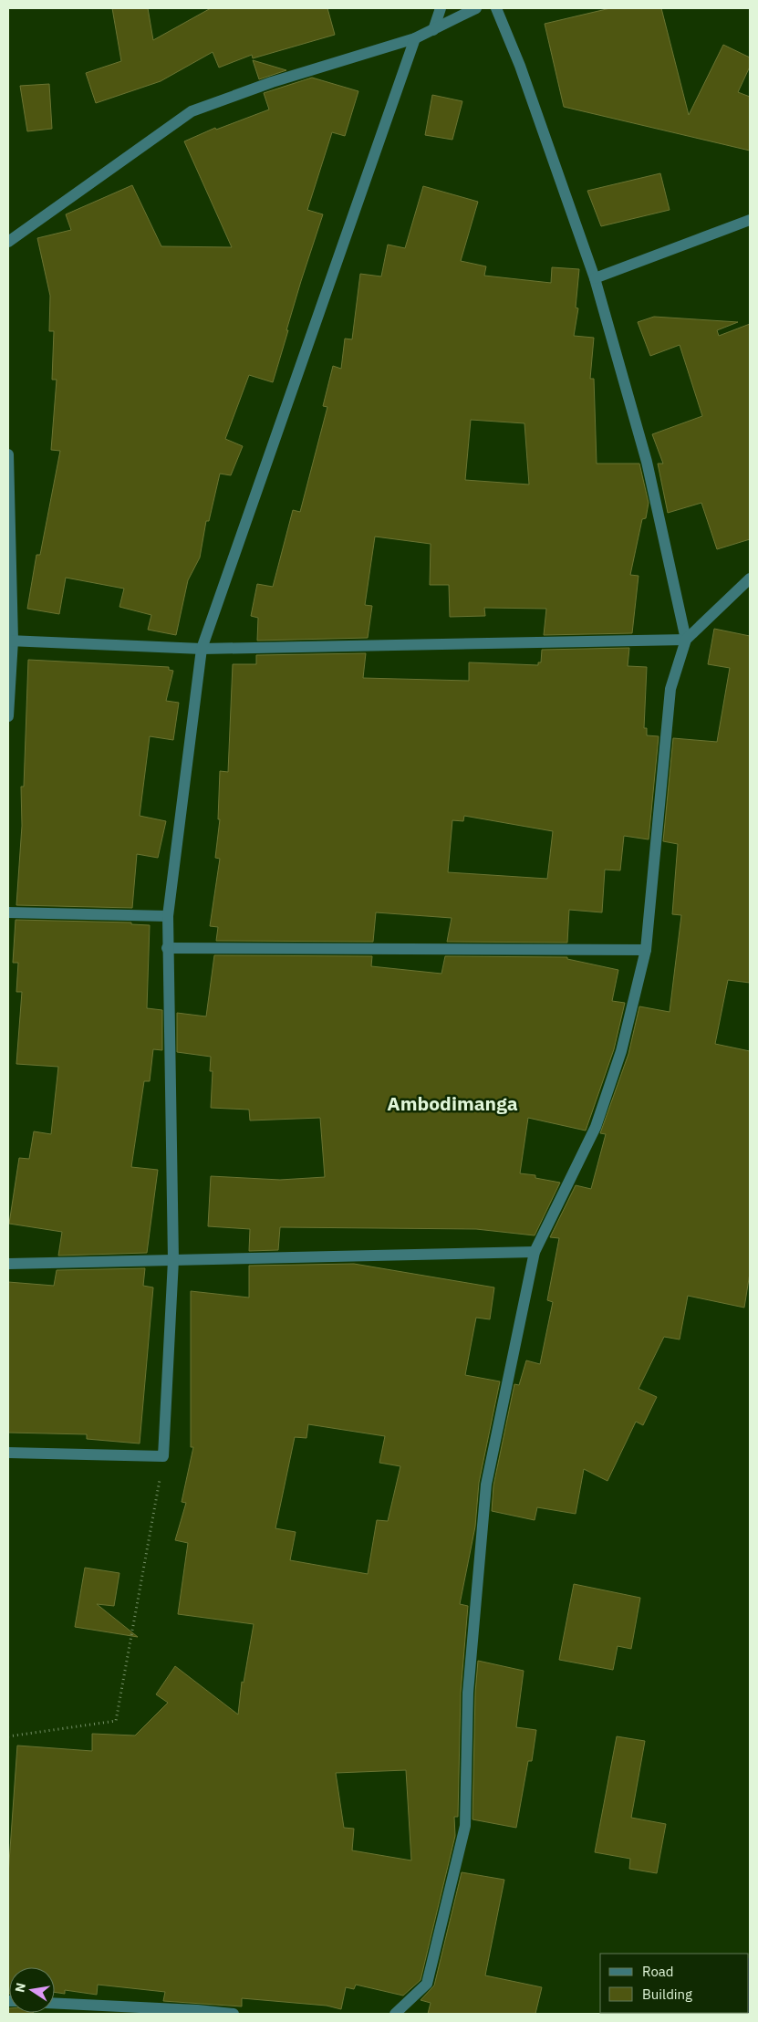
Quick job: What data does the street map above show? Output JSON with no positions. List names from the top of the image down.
{
  "districts": ["Ambodimanga"],
  "legend": ["Road", "Building"],
  "north": "left"
}
